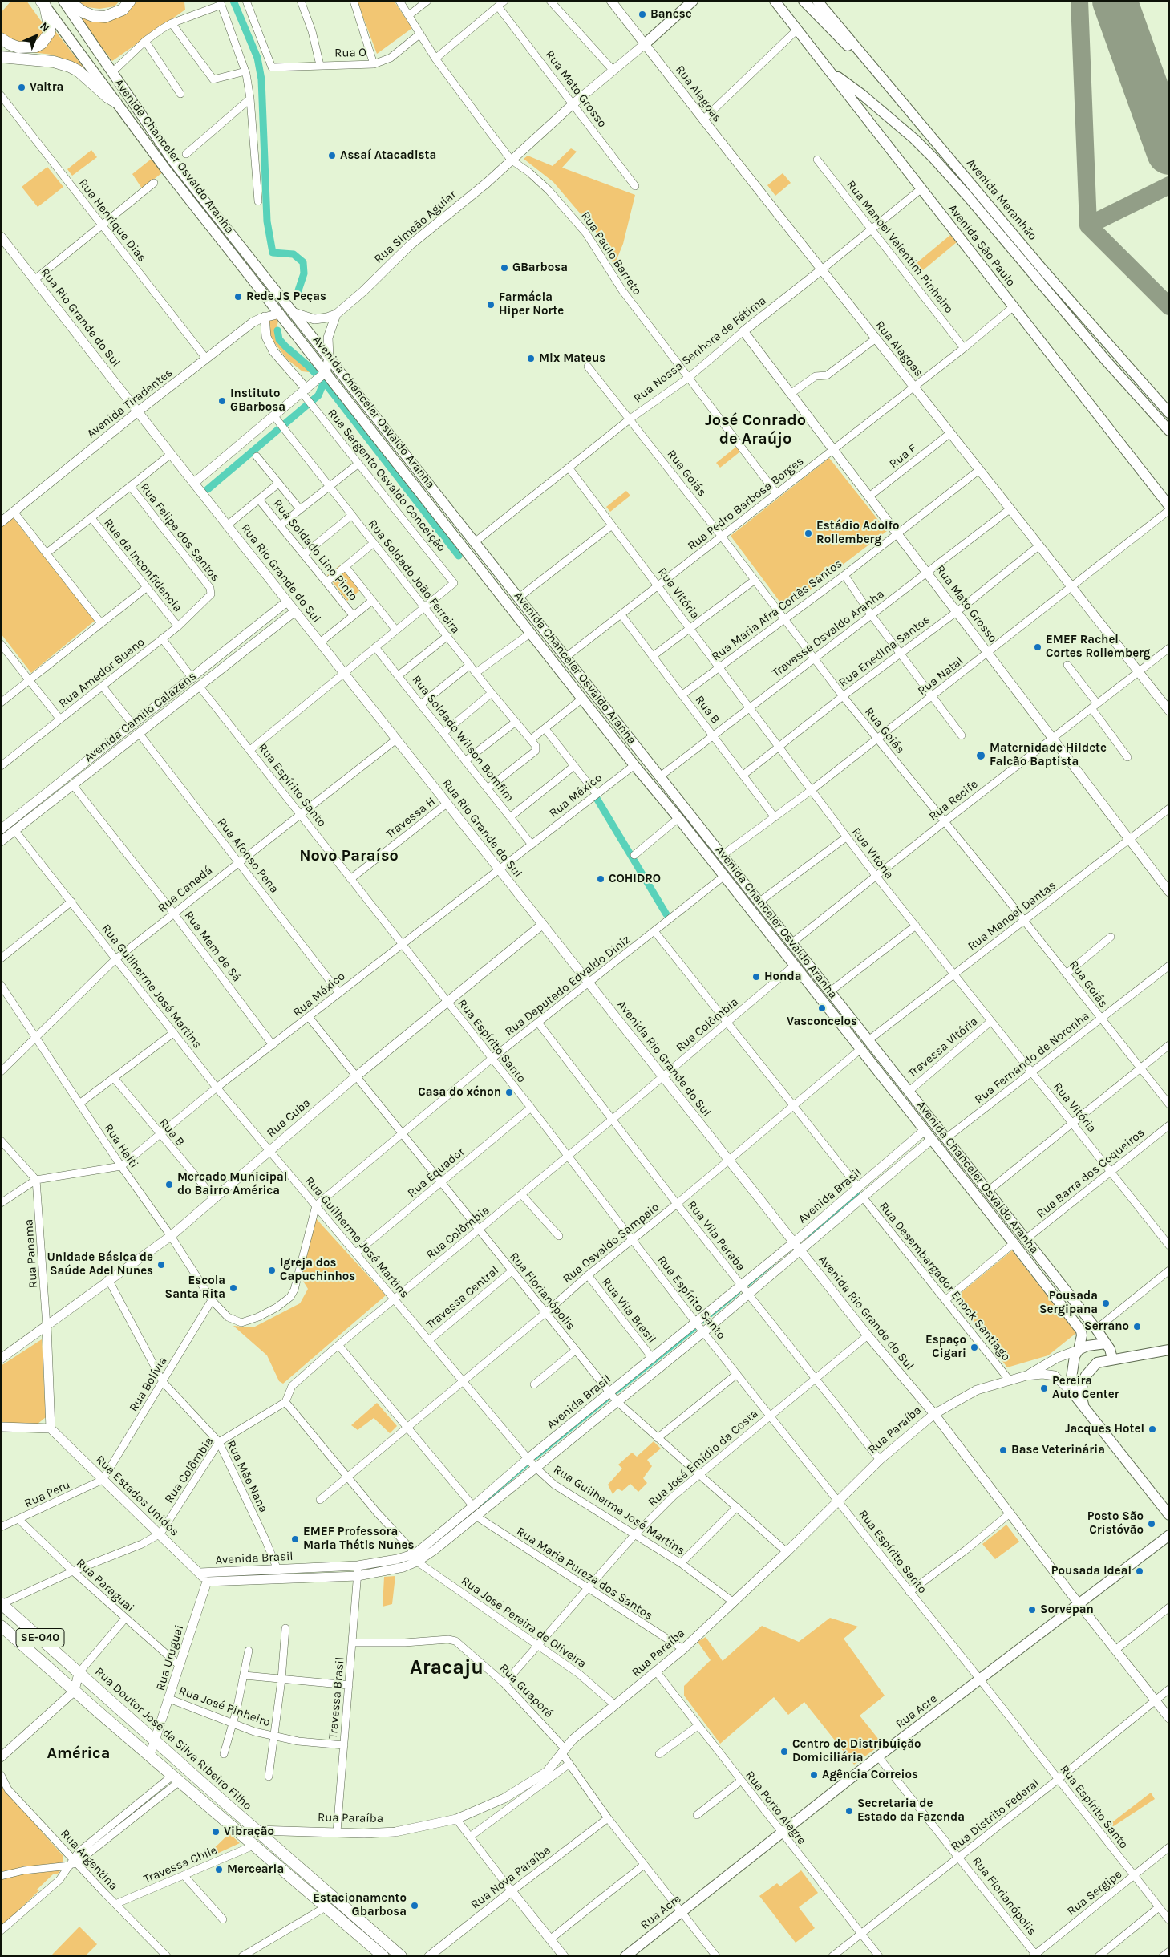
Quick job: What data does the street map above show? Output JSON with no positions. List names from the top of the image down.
{
  "streets": {
    "main road": [
      "Avenida Chanceler Osvaldo Aranha",
      "Avenida Maranhão",
      "Avenida São Paulo",
      "SE-040",
      "Rua Acre",
      "Rua Doutor José da Silva Ribeiro Filho"
    ],
    "street": [
      "Rua O",
      "Rua Mato Grosso",
      "Rua Alagoas",
      "Rua Henrique Dias",
      "Rua Simeão Aguiar",
      "Rua Manoel Valentim Pinheiro",
      "Rua Paulo Barreto",
      "Rua Rio Grande do Sul",
      "Rua Nossa Senhora de Fátima",
      "Avenida Tiradentes",
      "Rua F",
      "Rua Goiás",
      "Rua Sargento Osvaldo Conceição",
      "Rua Pedro Barbosa Borges",
      "Rua Felipe dos Santos",
      "Rua Soldado Lino Pinto",
      "Rua da Inconfidencia",
      "Rua Soldado João Ferreira",
      "Rua Vitória",
      "Rua Maria Afra Cortês Santos",
      "Travessa Osvaldo Aranha",
      "Rua Enedina Santos",
      "Rua Amador Bueno",
      "Rua Natal",
      "Rua B",
      "Avenida Camilo Calazans",
      "Rua Soldado Wilson Bomfim",
      "Rua Espírito Santo",
      "Rua México",
      "Rua Recife",
      "Travessa H",
      "Rua Afonso Pena",
      "Rua Canadá",
      "Rua Manoel Dantas",
      "Rua Mem de Sá",
      "Rua Deputado Edvaldo Diniz",
      "Rua Guilherme José Martins",
      "Rua Colômbia",
      "Travessa Vitória",
      "Rua Fernando de Noronha",
      "Avenida Rio Grande do Sul",
      "Rua Cuba",
      "Rua Haiti",
      "Rua Equador",
      "Rua Barra dos Coqueiros",
      "Avenida Brasil",
      "Rua Vila Paraba",
      "Rua Osvaldo Sampaio",
      "Rua Panama",
      "Rua Desembargador Enock Santiago",
      "Rua Florianópolis",
      "Travessa Central",
      "Rua Vila Brasil",
      "Rua Bolívia",
      "Rua Paraíba",
      "Rua José Emídio da Costa",
      "Rua Mãe Nana",
      "Rua Peru",
      "Rua Estados Unidos",
      "Rua Maria Pureza dos Santos",
      "Rua Paraguai",
      "Rua José Pereira de Oliveira",
      "Rua Uruguai",
      "Rua Guaporé",
      "Travessa Brasil",
      "Rua José Pinheiro",
      "Rua Porto Alegre",
      "Rua Distrito Federal",
      "Rua Argentina",
      "Travessa Chile",
      "Rua Nova Paraíba",
      "Rua Sergipe"
    ]
  },
  "crossings": [
    ["Rua O", "Rua Paulo Barreto"],
    ["Rua Mato Grosso", "Rua Simeão Aguiar"],
    ["Rua Mato Grosso", "Rua Nossa Senhora de Fátima"],
    ["Rua Mato Grosso", "Rua F"],
    ["Rua Mato Grosso", "Rua Pedro Barbosa Borges"],
    ["Rua Mato Grosso", "Rua Maria Afra Cortês Santos"],
    ["Rua Mato Grosso", "Travessa Osvaldo Aranha"],
    ["Rua Mato Grosso", "Rua Enedina Santos"],
    ["Rua Mato Grosso", "Rua Natal"],
    ["Rua Mato Grosso", "Rua Recife"],
    ["Rua Mato Grosso", "Rua Manoel Dantas"],
    ["Rua Alagoas", "Rua Simeão Aguiar"],
    ["Rua Alagoas", "Rua Nossa Senhora de Fátima"],
    ["Rua Alagoas", "Rua F"],
    ["Rua Alagoas", "Rua Pedro Barbosa Borges"],
    ["Rua Alagoas", "Rua Maria Afra Cortês Santos"],
    ["Rua Alagoas", "Travessa Osvaldo Aranha"],
    ["Rua Alagoas", "Rua Enedina Santos"],
    ["Rua Alagoas", "Rua Natal"],
    ["Rua Alagoas", "Rua Recife"],
    ["Avenida Chanceler Osvaldo Aranha", "Rua Nossa Senhora de Fátima"],
    ["Avenida Chanceler Osvaldo Aranha", "Avenida Tiradentes"],
    ["Avenida Chanceler Osvaldo Aranha", "Rua Pedro Barbosa Borges"],
    ["Avenida Chanceler Osvaldo Aranha", "Travessa Osvaldo Aranha"],
    ["Avenida Chanceler Osvaldo Aranha", "Rua Natal"],
    ["Avenida Chanceler Osvaldo Aranha", "Rua México"],
    ["Avenida Chanceler Osvaldo Aranha", "Rua Recife"],
    ["Avenida Chanceler Osvaldo Aranha", "Rua Manoel Dantas"],
    ["Avenida Chanceler Osvaldo Aranha", "Rua Deputado Edvaldo Diniz"],
    ["Avenida Chanceler Osvaldo Aranha", "Rua Colômbia"],
    ["Avenida Chanceler Osvaldo Aranha", "Travessa Vitória"],
    ["Avenida Chanceler Osvaldo Aranha", "Rua Fernando de Noronha"],
    ["Avenida Chanceler Osvaldo Aranha", "Rua Barra dos Coqueiros"],
    ["Avenida Chanceler Osvaldo Aranha", "Avenida Brasil"],
    ["Avenida Chanceler Osvaldo Aranha", "Rua Osvaldo Sampaio"],
    ["Avenida Maranhão", "Avenida São Paulo"],
    ["Rua Henrique Dias", "Avenida Tiradentes"],
    ["Rua Simeão Aguiar", "Rua Paulo Barreto"],
    ["Avenida São Paulo", "Rua Nossa Senhora de Fátima"],
    ["Avenida São Paulo", "Rua Pedro Barbosa Borges"],
    ["Rua Manoel Valentim Pinheiro", "Rua Nossa Senhora de Fátima"],
    ["Rua Manoel Valentim Pinheiro", "Rua Pedro Barbosa Borges"],
    ["Rua Paulo Barreto", "Rua Nossa Senhora de Fátima"],
    ["Rua Paulo Barreto", "Rua Pedro Barbosa Borges"],
    ["Rua Rio Grande do Sul", "Avenida Tiradentes"],
    ["Rua Rio Grande do Sul", "Avenida Camilo Calazans"],
    ["Rua Rio Grande do Sul", "Rua México"],
    ["Rua Rio Grande do Sul", "Travessa H"],
    ["Rua Rio Grande do Sul", "Rua Canadá"],
    ["Rua Rio Grande do Sul", "Avenida Rio Grande do Sul"],
    ["Rua Rio Grande do Sul", "Rua Cuba"],
    ["Rua Nossa Senhora de Fátima", "Rua Goiás"],
    ["Rua Nossa Senhora de Fátima", "Rua Vitória"],
    ["Rua Goiás", "Rua Pedro Barbosa Borges"],
    ["Rua Goiás", "Rua Maria Afra Cortês Santos"],
    ["Rua Goiás", "Travessa Osvaldo Aranha"],
    ["Rua Goiás", "Rua Enedina Santos"],
    ["Rua Goiás", "Rua Natal"],
    ["Rua Goiás", "Rua Recife"],
    ["Rua Goiás", "Rua Manoel Dantas"],
    ["Rua Goiás", "Rua Fernando de Noronha"],
    ["Rua Sargento Osvaldo Conceição", "Rua Soldado João Ferreira"],
    ["Rua Pedro Barbosa Borges", "Rua Vitória"],
    ["Rua Pedro Barbosa Borges", "Rua B"],
    ["Rua Felipe dos Santos", "Rua Amador Bueno"],
    ["Rua da Inconfidencia", "Rua Amador Bueno"],
    ["Rua Soldado João Ferreira", "Rua Soldado Wilson Bomfim"],
    ["Rua Vitória", "Rua Maria Afra Cortês Santos"],
    ["Rua Vitória", "Travessa Osvaldo Aranha"],
    ["Rua Vitória", "Rua Enedina Santos"],
    ["Rua Vitória", "Rua Natal"],
    ["Rua Vitória", "Rua Recife"],
    ["Rua Vitória", "Rua Manoel Dantas"],
    ["Rua Vitória", "Travessa Vitória"],
    ["Rua Vitória", "Rua Fernando de Noronha"],
    ["Rua Vitória", "Rua Barra dos Coqueiros"],
    ["Rua Maria Afra Cortês Santos", "Rua B"],
    ["Travessa Osvaldo Aranha", "Rua B"],
    ["Rua Enedina Santos", "Rua B"],
    ["Rua Amador Bueno", "Rua Espírito Santo"],
    ["Rua Amador Bueno", "Rua Afonso Pena"],
    ["Rua Natal", "Rua B"],
    ["Rua B", "Rua México"],
    ["Rua B", "Rua Cuba"],
    ["Avenida Camilo Calazans", "Rua Espírito Santo"],
    ["Avenida Camilo Calazans", "Rua Afonso Pena"],
    ["Avenida Camilo Calazans", "Rua Mem de Sá"],
    ["Avenida Camilo Calazans", "Rua Guilherme José Martins"],
    ["Rua Soldado Wilson Bomfim", "Rua México"],
    ["Rua Espírito Santo", "Rua México"],
    ["Rua Espírito Santo", "Travessa H"],
    ["Rua Espírito Santo", "Rua Canadá"],
    ["Rua Espírito Santo", "Rua Deputado Edvaldo Diniz"],
    ["Rua Espírito Santo", "Rua Colômbia"],
    ["Rua Espírito Santo", "Rua Cuba"],
    ["Rua Espírito Santo", "Rua Equador"],
    ["Rua Espírito Santo", "Avenida Brasil"],
    ["Rua Espírito Santo", "Rua Osvaldo Sampaio"],
    ["Rua Espírito Santo", "Rua Paraíba"],
    ["Rua Espírito Santo", "Rua José Emídio da Costa"],
    ["Rua Espírito Santo", "Rua Acre"],
    ["Rua Espírito Santo", "Rua Distrito Federal"],
    ["Rua Espírito Santo", "Rua Sergipe"],
    ["Rua México", "Rua Afonso Pena"],
    ["Rua México", "Rua Mem de Sá"],
    ["Rua México", "Rua Guilherme José Martins"],
    ["Rua México", "Rua Haiti"],
    ["Rua México", "Rua Panama"],
    ["Rua México", "Rua Florianópolis"],
    ["Rua Afonso Pena", "Rua Canadá"],
    ["Rua Canadá", "Rua Mem de Sá"],
    ["Rua Canadá", "Rua Guilherme José Martins"],
    ["Rua Canadá", "Rua Haiti"],
    ["Rua Deputado Edvaldo Diniz", "Rua Guilherme José Martins"],
    ["Rua Deputado Edvaldo Diniz", "Avenida Rio Grande do Sul"],
    ["Rua Deputado Edvaldo Diniz", "Rua Haiti"],
    ["Rua Deputado Edvaldo Diniz", "Rua Vila Paraba"],
    ["Rua Deputado Edvaldo Diniz", "Rua Florianópolis"],
    ["Rua Guilherme José Martins", "Rua Colômbia"],
    ["Rua Guilherme José Martins", "Rua Cuba"],
    ["Rua Guilherme José Martins", "Rua Haiti"],
    ["Rua Guilherme José Martins", "Rua Equador"],
    ["Rua Guilherme José Martins", "Avenida Brasil"],
    ["Rua Guilherme José Martins", "Rua Osvaldo Sampaio"],
    ["Rua Guilherme José Martins", "Travessa Central"],
    ["Rua Guilherme José Martins", "Rua Paraíba"],
    ["Rua Guilherme José Martins", "Rua José Emídio da Costa"],
    ["Rua Colômbia", "Avenida Rio Grande do Sul"],
    ["Rua Colômbia", "Rua Vila Paraba"],
    ["Rua Colômbia", "Rua Florianópolis"],
    ["Rua Colômbia", "Rua Mãe Nana"],
    ["Rua Colômbia", "Rua Estados Unidos"],
    ["Rua Colômbia", "Rua Maria Pureza dos Santos"],
    ["Rua Colômbia", "Rua José Pereira de Oliveira"],
    ["Avenida Rio Grande do Sul", "Rua Cuba"],
    ["Avenida Rio Grande do Sul", "Avenida Brasil"],
    ["Avenida Rio Grande do Sul", "Rua Osvaldo Sampaio"],
    ["Avenida Rio Grande do Sul", "Rua Paraíba"],
    ["Avenida Rio Grande do Sul", "Rua José Emídio da Costa"],
    ["Avenida Rio Grande do Sul", "Rua Acre"],
    ["Avenida Rio Grande do Sul", "Rua Distrito Federal"],
    ["Rua Cuba", "Rua Haiti"],
    ["Rua Cuba", "Rua Panama"],
    ["Rua Cuba", "Rua Florianópolis"],
    ["Rua Cuba", "Rua Mãe Nana"],
    ["Rua Haiti", "Rua Bolívia"],
    ["Rua Equador", "Rua Florianópolis"],
    ["Avenida Brasil", "Rua Vila Paraba"],
    ["Avenida Brasil", "Rua Desembargador Enock Santiago"],
    ["Avenida Brasil", "Rua Florianópolis"],
    ["Avenida Brasil", "Rua Vila Brasil"],
    ["Avenida Brasil", "Rua Mãe Nana"],
    ["Avenida Brasil", "Rua Estados Unidos"],
    ["Avenida Brasil", "Rua Maria Pureza dos Santos"],
    ["Avenida Brasil", "Rua José Pereira de Oliveira"],
    ["Avenida Brasil", "Rua Uruguai"],
    ["Avenida Brasil", "Travessa Brasil"],
    ["Rua Vila Paraba", "Rua Osvaldo Sampaio"],
    ["Rua Vila Paraba", "Rua Paraíba"],
    ["Rua Vila Paraba", "Rua José Emídio da Costa"],
    ["Rua Osvaldo Sampaio", "Rua Florianópolis"],
    ["Rua Osvaldo Sampaio", "Rua Vila Brasil"],
    ["Rua Osvaldo Sampaio", "Rua Maria Pureza dos Santos"],
    ["Rua Osvaldo Sampaio", "Rua José Pereira de Oliveira"],
    ["Rua Desembargador Enock Santiago", "Rua Paraíba"],
    ["Rua Florianópolis", "Travessa Central"],
    ["Rua Florianópolis", "Rua Paraíba"],
    ["Rua Florianópolis", "Rua José Emídio da Costa"],
    ["Rua Florianópolis", "Rua Acre"],
    ["Rua Florianópolis", "Rua Distrito Federal"],
    ["Rua Florianópolis", "Rua Sergipe"],
    ["Rua Bolívia", "Rua Mãe Nana"],
    ["Rua Bolívia", "Rua Peru"],
    ["Rua Bolívia", "Rua Estados Unidos"],
    ["Rua Paraíba", "Rua Maria Pureza dos Santos"],
    ["Rua Paraíba", "Rua José Pereira de Oliveira"],
    ["Rua Paraíba", "Rua Guaporé"],
    ["Rua Paraíba", "Travessa Brasil"],
    ["Rua Paraíba", "Rua Doutor José da Silva Ribeiro Filho"],
    ["Rua Paraíba", "Rua Porto Alegre"],
    ["Rua José Emídio da Costa", "Rua Maria Pureza dos Santos"],
    ["Rua José Emídio da Costa", "Rua José Pereira de Oliveira"],
    ["Rua José Emídio da Costa", "Rua Guaporé"],
    ["Rua Peru", "Rua Estados Unidos"],
    ["Rua Peru", "Rua Paraguai"],
    ["Rua Estados Unidos", "Rua Uruguai"],
    ["Rua Paraguai", "Rua Uruguai"],
    ["SE-040", "Rua Uruguai"],
    ["SE-040", "Travessa Chile"],
    ["Rua Uruguai", "Rua José Pinheiro"],
    ["Rua Uruguai", "Rua Doutor José da Silva Ribeiro Filho"],
    ["Rua Guaporé", "Travessa Brasil"],
    ["Rua Guaporé", "Rua Acre"],
    ["Rua Guaporé", "Rua Nova Paraíba"],
    ["Travessa Brasil", "Rua José Pinheiro"],
    ["Rua Acre", "Rua Porto Alegre"],
    ["Rua Porto Alegre", "Rua Distrito Federal"],
    ["Rua Argentina", "Travessa Chile"]
  ],
  "districts": [
    "José Conrado de Araújo",
    "Novo Paraíso",
    "Aracaju",
    "América"
  ],
  "places": [
    "Banese",
    "Valtra",
    "Assaí Atacadista",
    "GBarbosa",
    "Rede JS Peças",
    "Farmácia Hiper Norte",
    "Mix Mateus",
    "Instituto GBarbosa",
    "Estádio Adolfo Rollemberg",
    "EMEF Rachel Cortes Rollemberg",
    "Maternidade Hildete Falcão Baptista",
    "COHIDRO",
    "Honda",
    "Vasconcelos",
    "Casa do xénon",
    "Mercado Municipal do Bairro América",
    "Unidade Básica de Saúde Adel Nunes",
    "Igreja dos Capuchinhos",
    "Escola Santa Rita",
    "Pousada Sergipana",
    "Serrano",
    "Espaço Cigari",
    "Pereira Auto Center",
    "Jacques Hotel",
    "Base Veterinária",
    "Posto São Cristóvão",
    "EMEF Professora Maria Thétis Nunes",
    "Pousada Ideal",
    "Sorvepan",
    "Centro de Distribuição Domiciliária",
    "Agência Correios",
    "Secretaria de Estado da Fazenda",
    "Vibração",
    "Mercearia",
    "Estacionamento Gbarbosa"
  ],
  "north": "top right"
}
